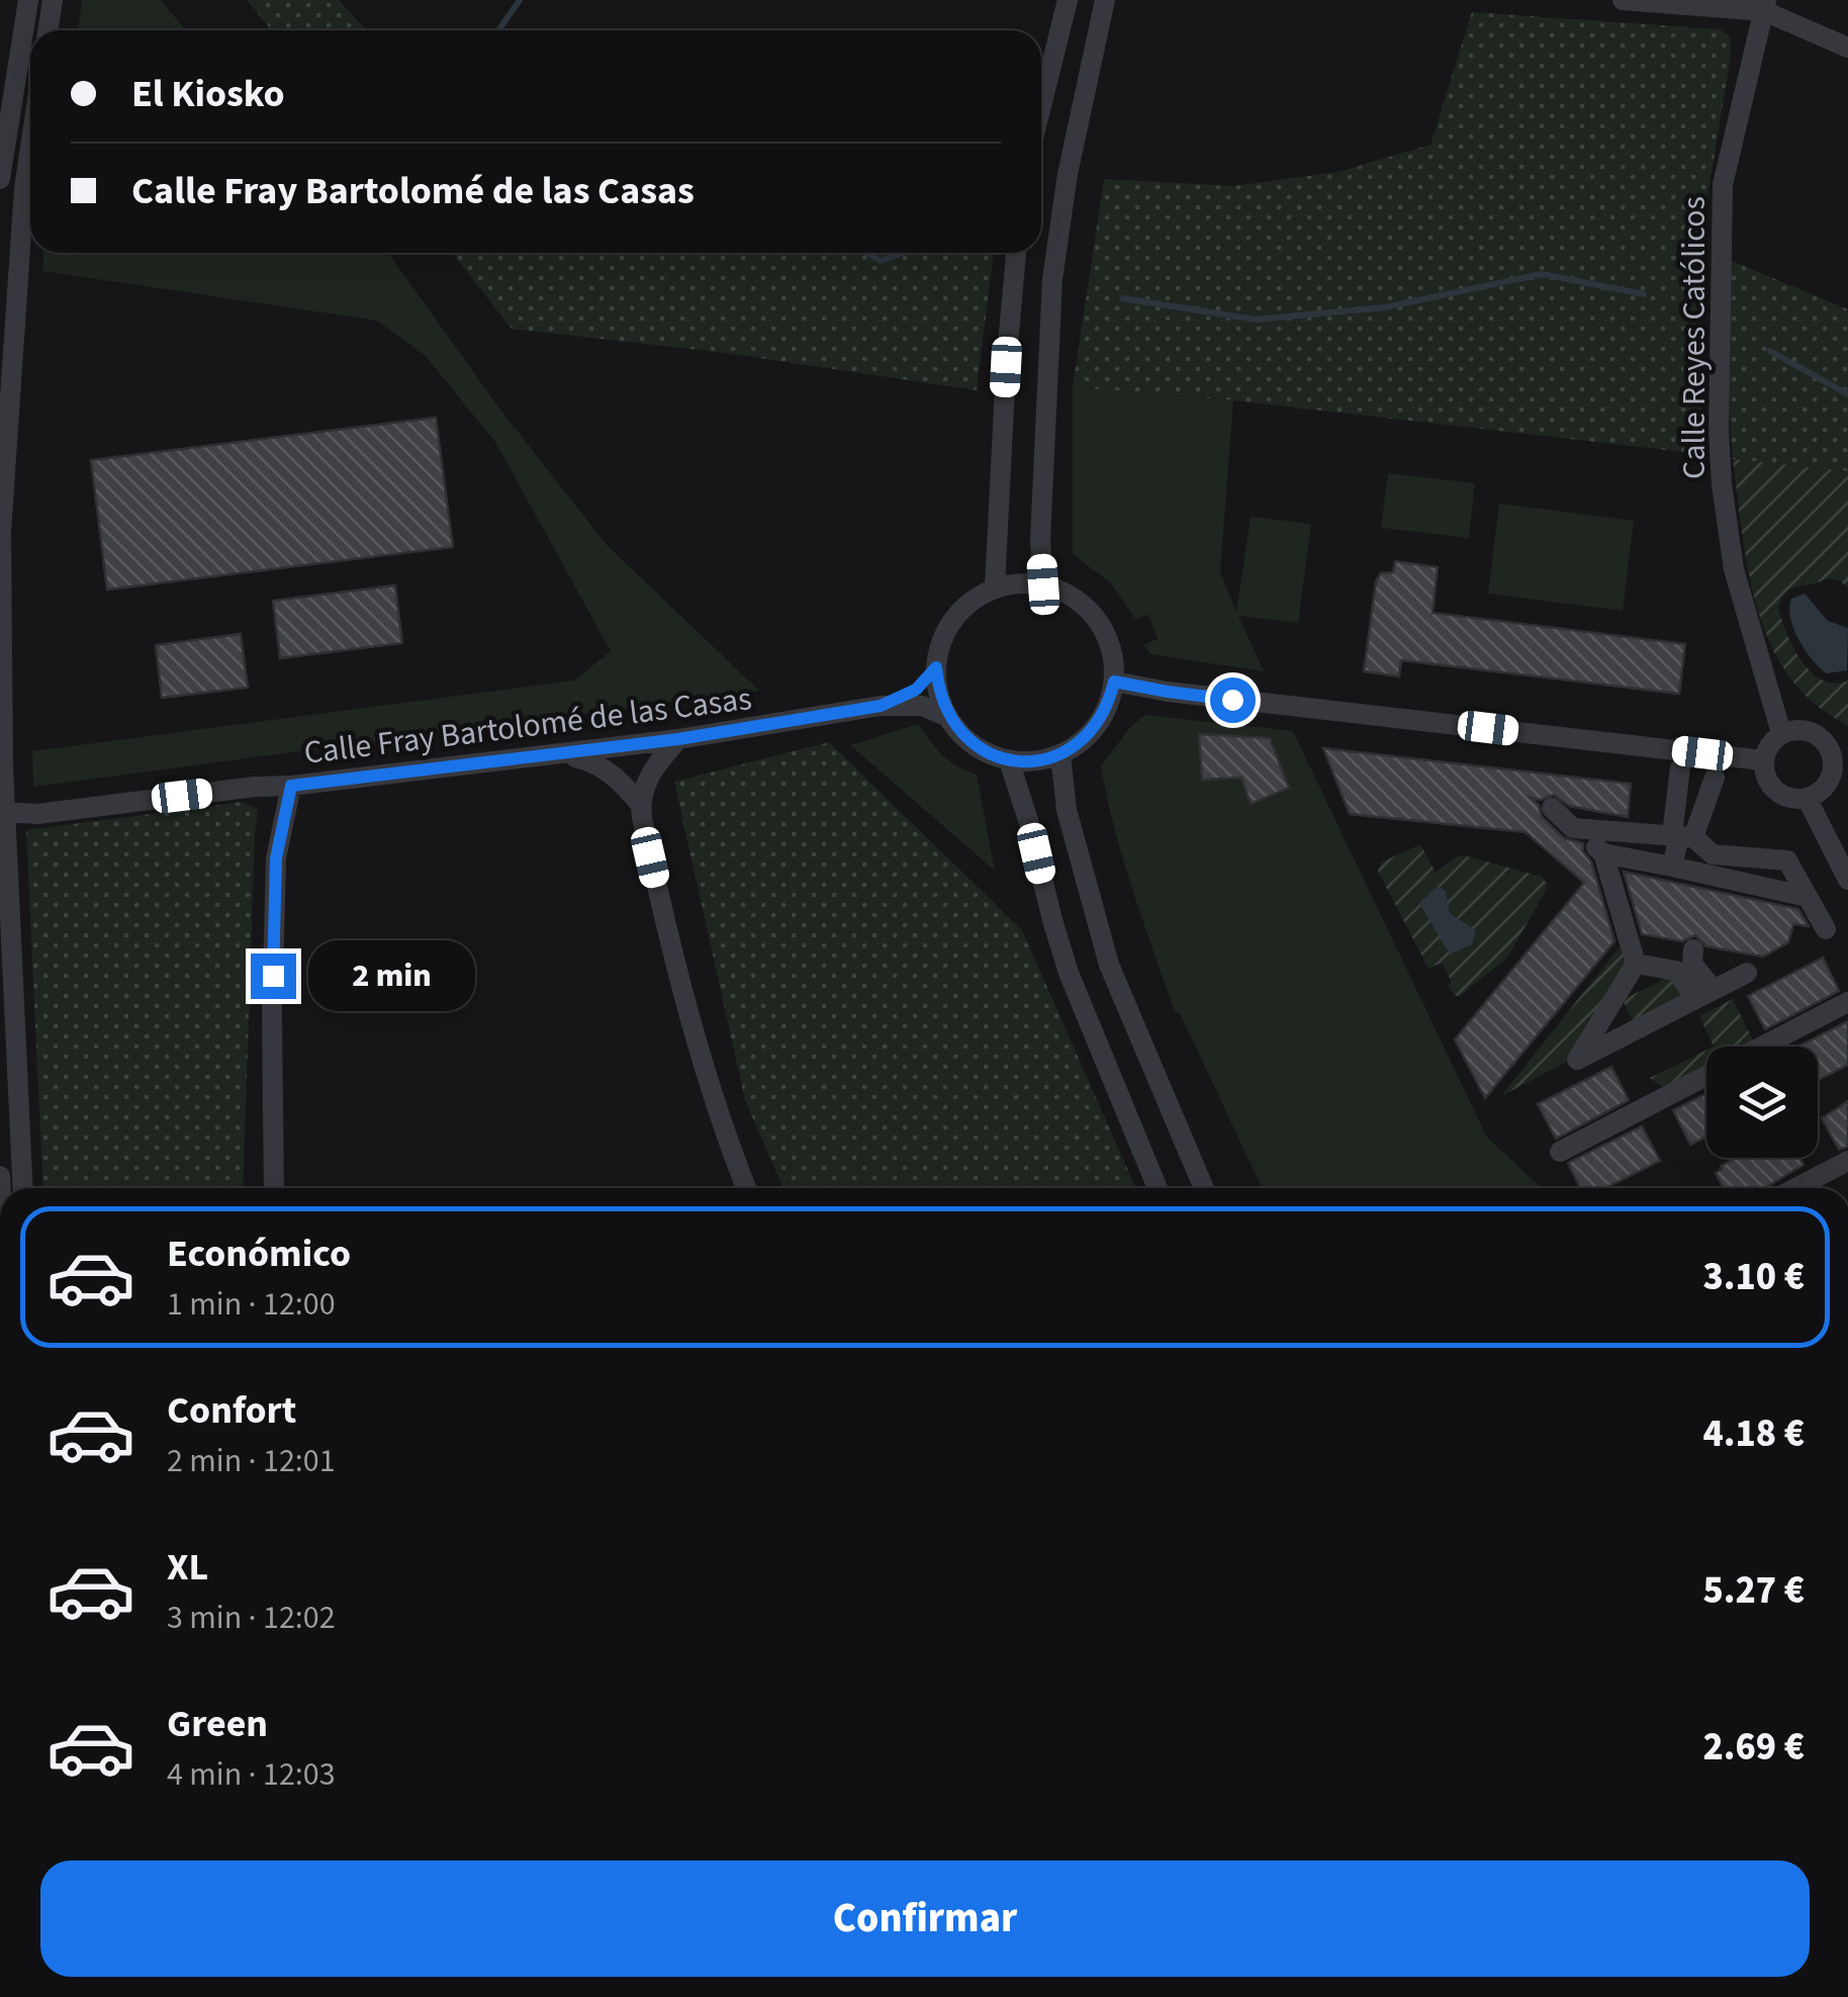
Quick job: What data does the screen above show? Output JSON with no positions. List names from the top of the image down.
{
  "streets": {
    "street": ["Calle Reyes Católicos", "Calle Fray Bartolomé de las Casas"]
  },
  "page": {
    "banner": ["El Kiosko", "Calle Fray Bartolomé de las Casas"],
    "bubble": "2 min",
    "list": [
      {
        "name": "Económico",
        "note": "1 min · 12:00",
        "value": "3.10 €"
      },
      {
        "name": "Confort",
        "note": "2 min · 12:01",
        "value": "4.18 €"
      },
      {
        "name": "XL",
        "note": "3 min · 12:02",
        "value": "5.27 €"
      },
      {
        "name": "Green",
        "note": "4 min · 12:03",
        "value": "2.69 €"
      }
    ],
    "buttons": "Confirmar"
  }
}
